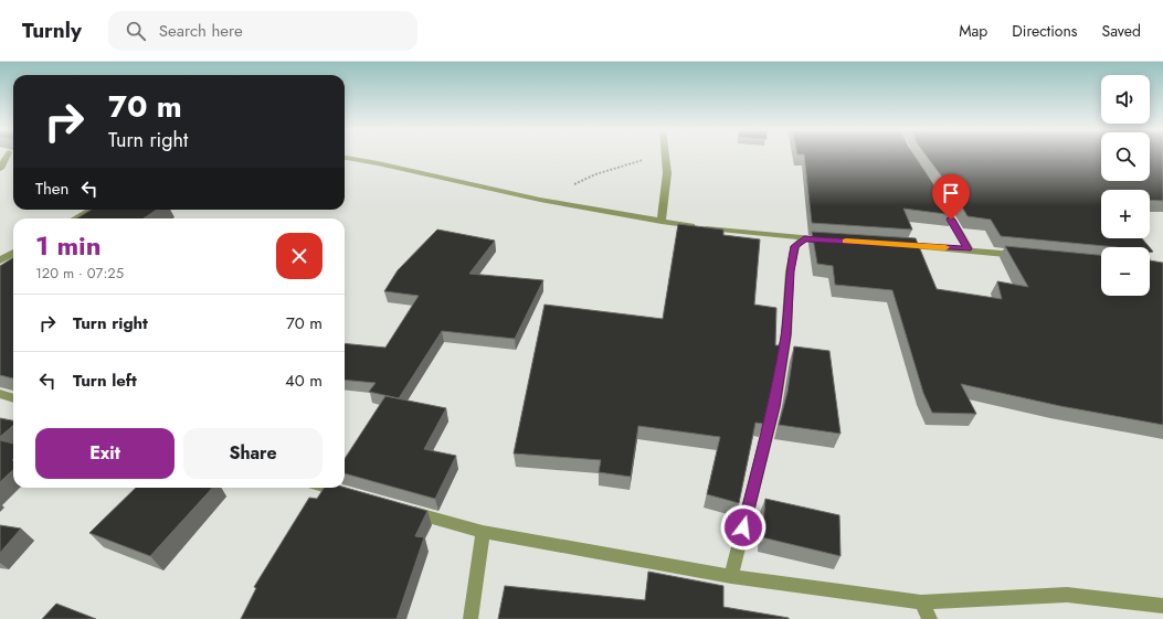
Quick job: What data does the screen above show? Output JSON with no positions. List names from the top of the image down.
{
  "page": {
    "header": "Turnly",
    "search": "Search here",
    "nav": ["Map", "Directions", "Saved"],
    "map_buttons": ["+", "−"],
    "turn": ["70 m", "Turn right"],
    "then": "Then",
    "heading": ["1 min", "120 m · 07:25"],
    "list": [
      {
        "name": "Turn right",
        "value": "70 m"
      },
      {
        "name": "Turn left",
        "value": "40 m"
      }
    ],
    "buttons": ["Exit", "Share"]
  }
}
